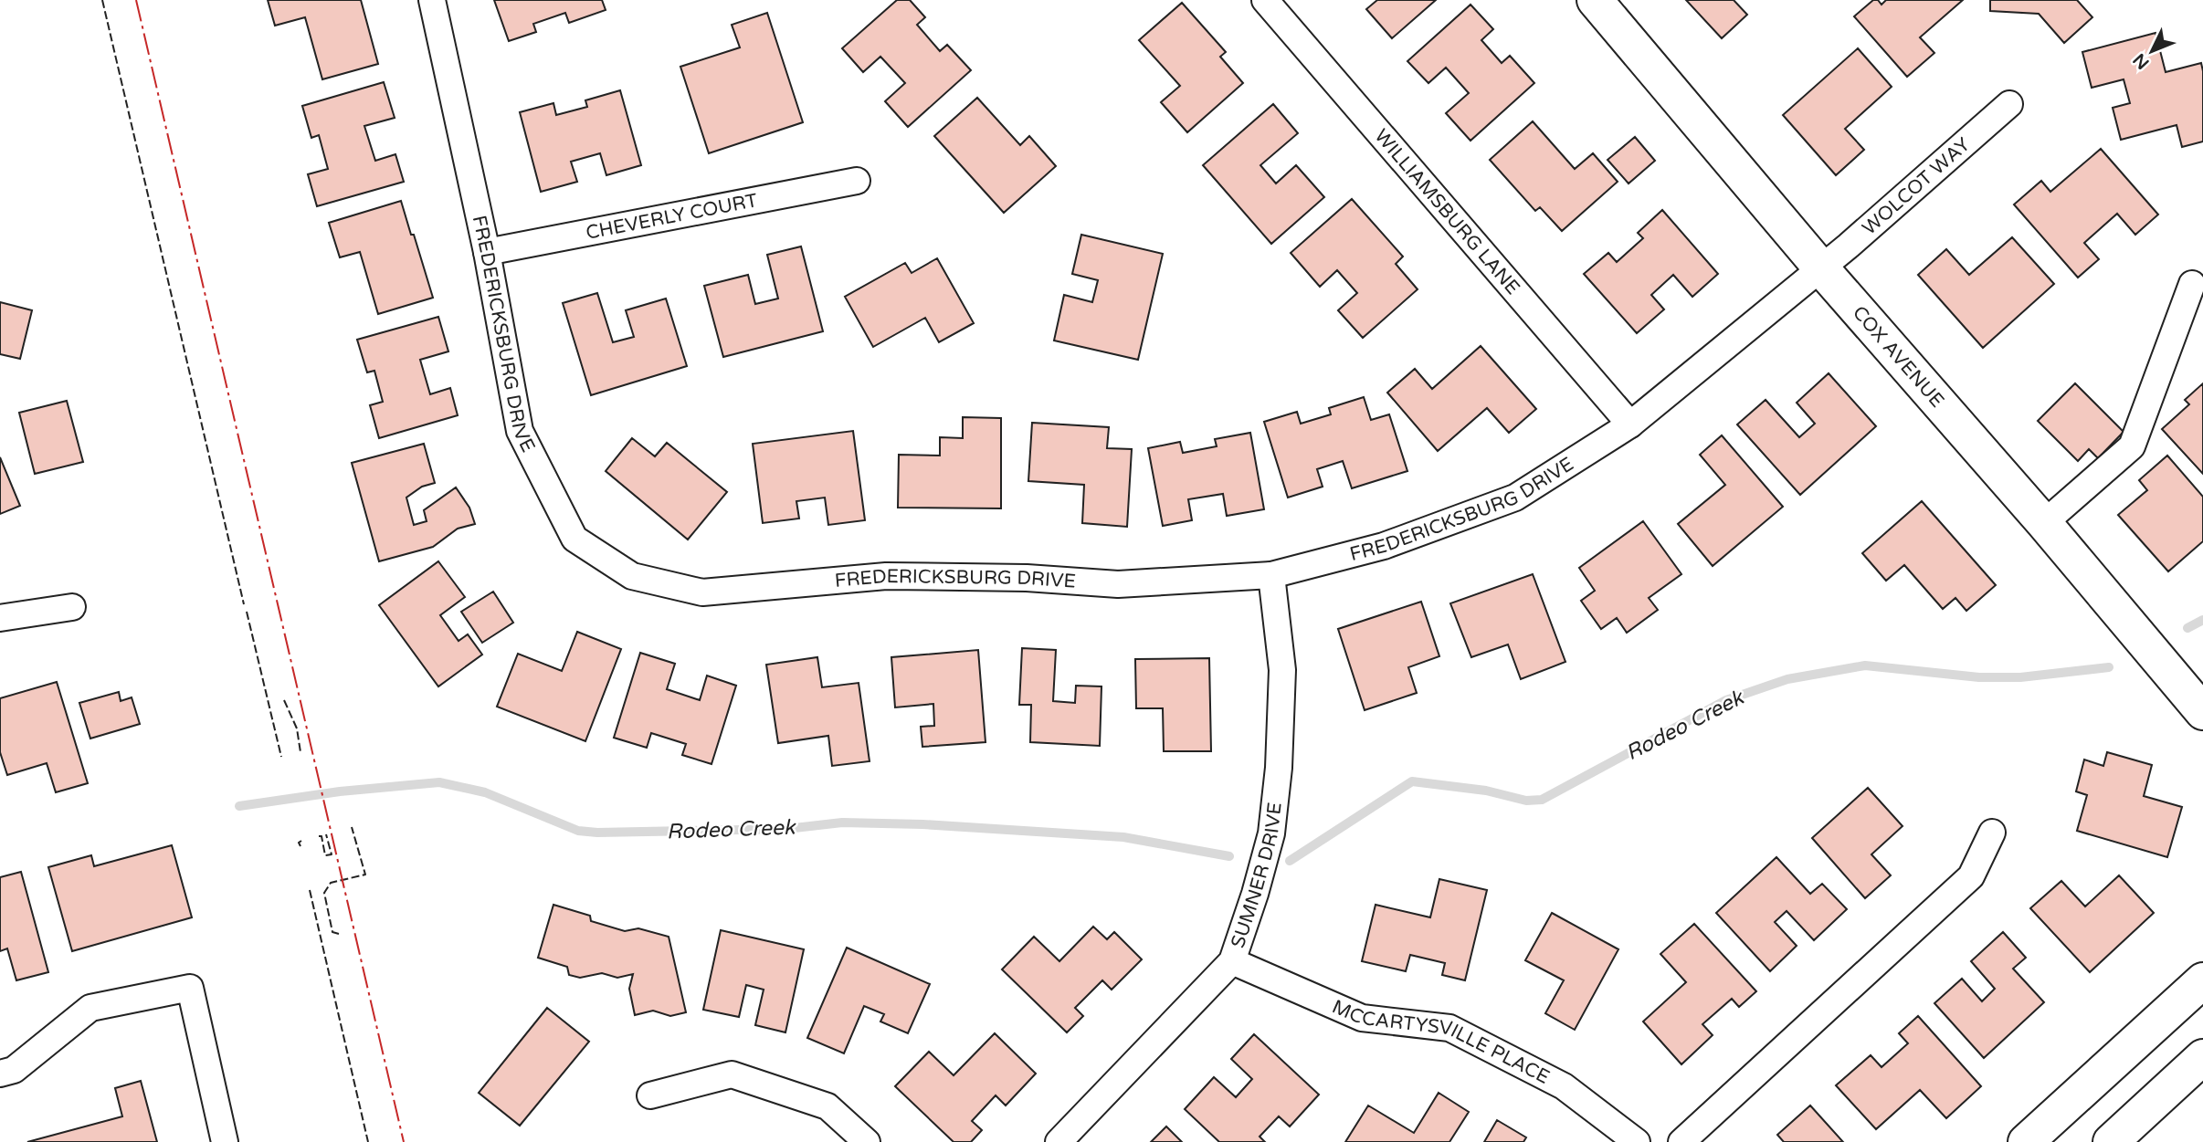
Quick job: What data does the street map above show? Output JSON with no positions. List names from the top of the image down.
{
  "streets": {
    "main road": ["COX AVENUE"],
    "street": [
      "WOLCOT WAY",
      "WILLIAMSBURG LANE",
      "CHEVERLY COURT",
      "FREDERICKSBURG DRIVE",
      "SUMNER DRIVE",
      "MCCARTYSVILLE PLACE"
    ]
  },
  "crossings": [
    ["WOLCOT WAY", "FREDERICKSBURG DRIVE"],
    ["WOLCOT WAY", "COX AVENUE"],
    ["WILLIAMSBURG LANE", "FREDERICKSBURG DRIVE"],
    ["CHEVERLY COURT", "FREDERICKSBURG DRIVE"],
    ["FREDERICKSBURG DRIVE", "COX AVENUE"],
    ["FREDERICKSBURG DRIVE", "SUMNER DRIVE"],
    ["SUMNER DRIVE", "MCCARTYSVILLE PLACE"]
  ],
  "water": ["Rodeo Creek"],
  "north": "bottom left"
}
